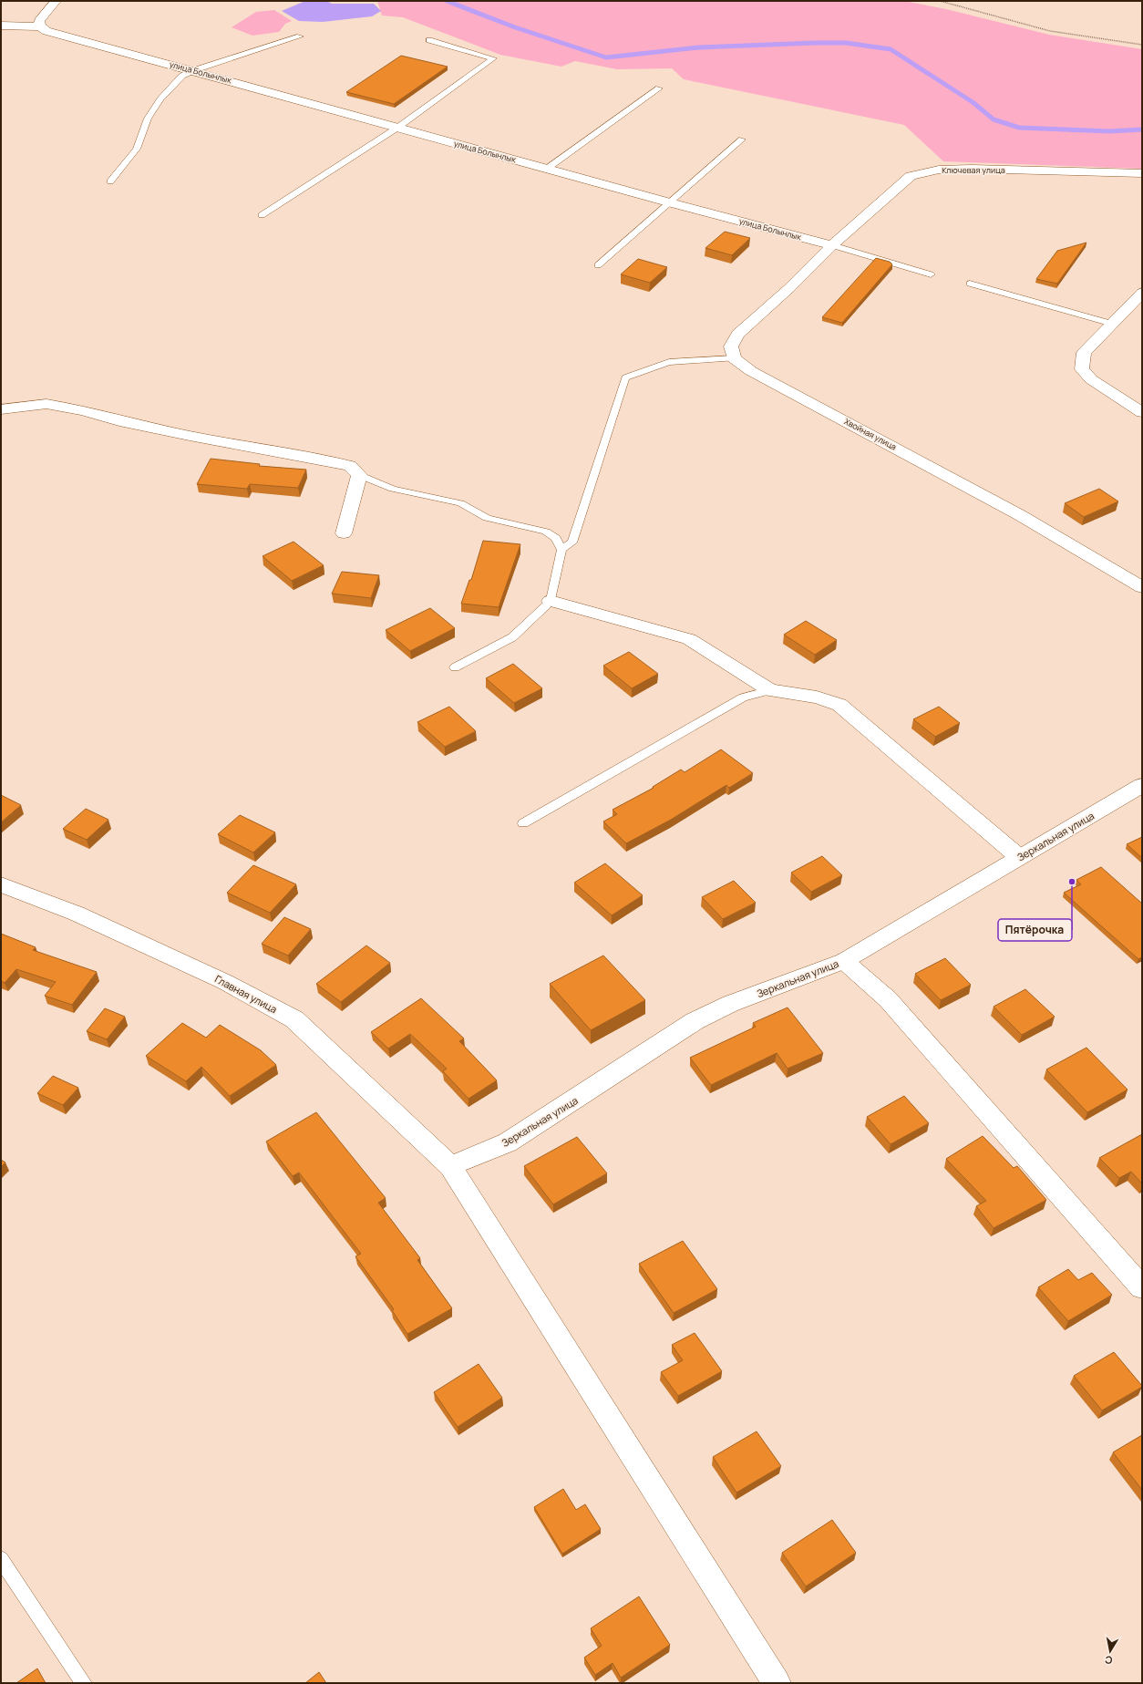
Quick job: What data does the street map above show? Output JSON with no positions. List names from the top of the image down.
{
  "streets": {
    "street": [
      "улица Болынлык",
      "Ключевая улица",
      "Хвойная улица",
      "Зеркальная улица",
      "Главная улица"
    ]
  },
  "crossings": [
    ["улица Болынлык", "Ключевая улица"],
    ["Зеркальная улица", "Главная улица"]
  ],
  "places": ["Пятёрочка"],
  "north": "bottom"
}
